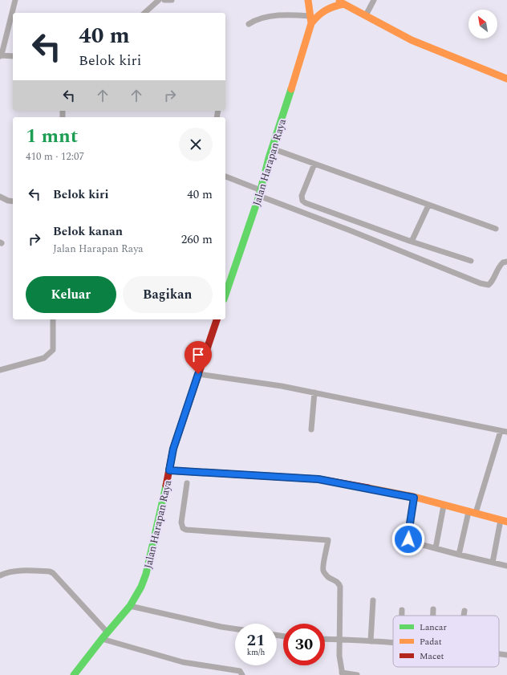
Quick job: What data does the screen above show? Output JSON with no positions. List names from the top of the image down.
{
  "streets": {
    "main road": ["Jalan Harapan Raya"]
  },
  "legend": ["Lancar", "Padat", "Macet"],
  "north": "top left",
  "page": {
    "turn": ["40 m", "Belok kiri"],
    "heading": ["1 mnt", "410 m · 12:07"],
    "list": [
      {
        "name": "Belok kiri",
        "value": "40 m"
      },
      {
        "name": "Belok kanan",
        "note": "Jalan Harapan Raya",
        "value": "260 m"
      }
    ],
    "buttons": ["Keluar", "Bagikan"],
    "speed": "21 km/h",
    "limit": "30"
  }
}
